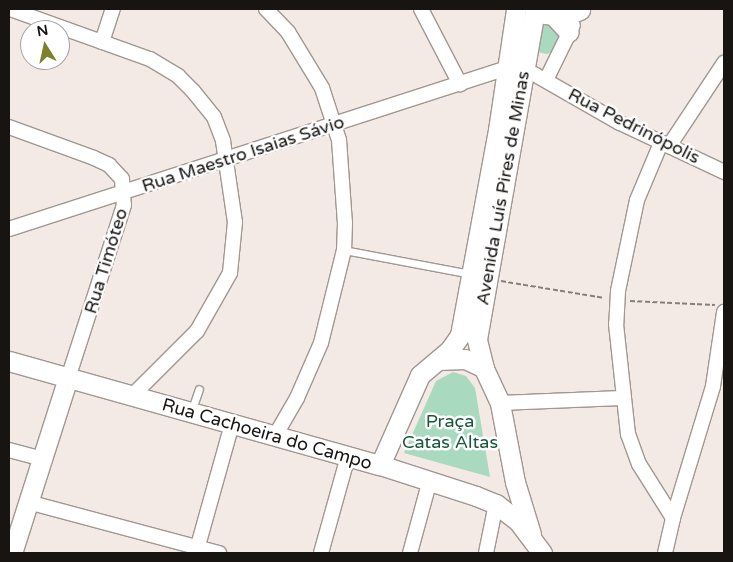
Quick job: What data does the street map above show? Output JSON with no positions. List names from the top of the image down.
{
  "streets": {
    "main road": ["Avenida Luís Pires de Minas", "Rua Cachoeira do Campo"],
    "street": ["Rua Pedrinópolis", "Rua Maestro Isaias Sávio", "Rua Timóteo"]
  },
  "crossings": [
    ["Rua Maestro Isaias Sávio", "Avenida Luís Pires de Minas"],
    ["Rua Maestro Isaias Sávio", "Rua Timóteo"],
    ["Rua Timóteo", "Rua Cachoeira do Campo"]
  ],
  "parks": ["Praça Catas Altas"],
  "north": "top"
}
